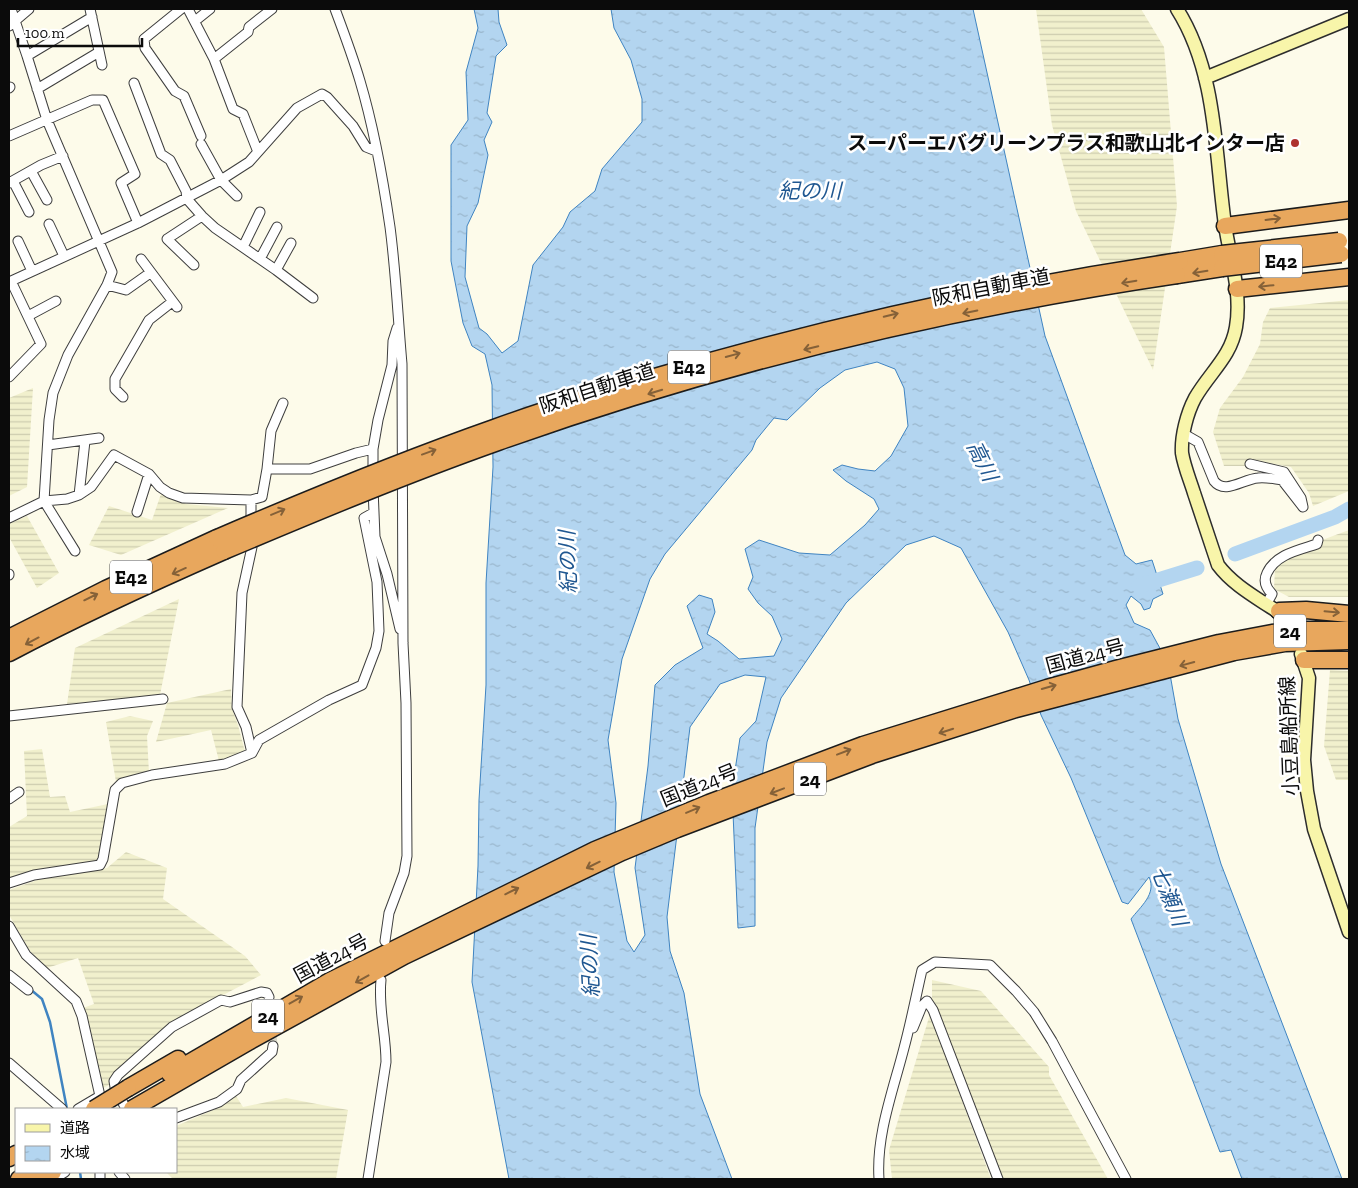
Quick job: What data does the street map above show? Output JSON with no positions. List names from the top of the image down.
{
  "streets": {
    "highway": [
      "E42",
      "阪和自動車道",
      "24",
      "国道24号"
    ],
    "main road": ["小豆島船所線"]
  },
  "crossings": [
    ["24", "小豆島船所線"]
  ],
  "water": ["紀の川", "高川", "七瀬川"],
  "places": ["スーパーエバグリーンプラス和歌山北インター店"],
  "legend": ["道路", "水域"],
  "scale_bar": "100 m"
}
